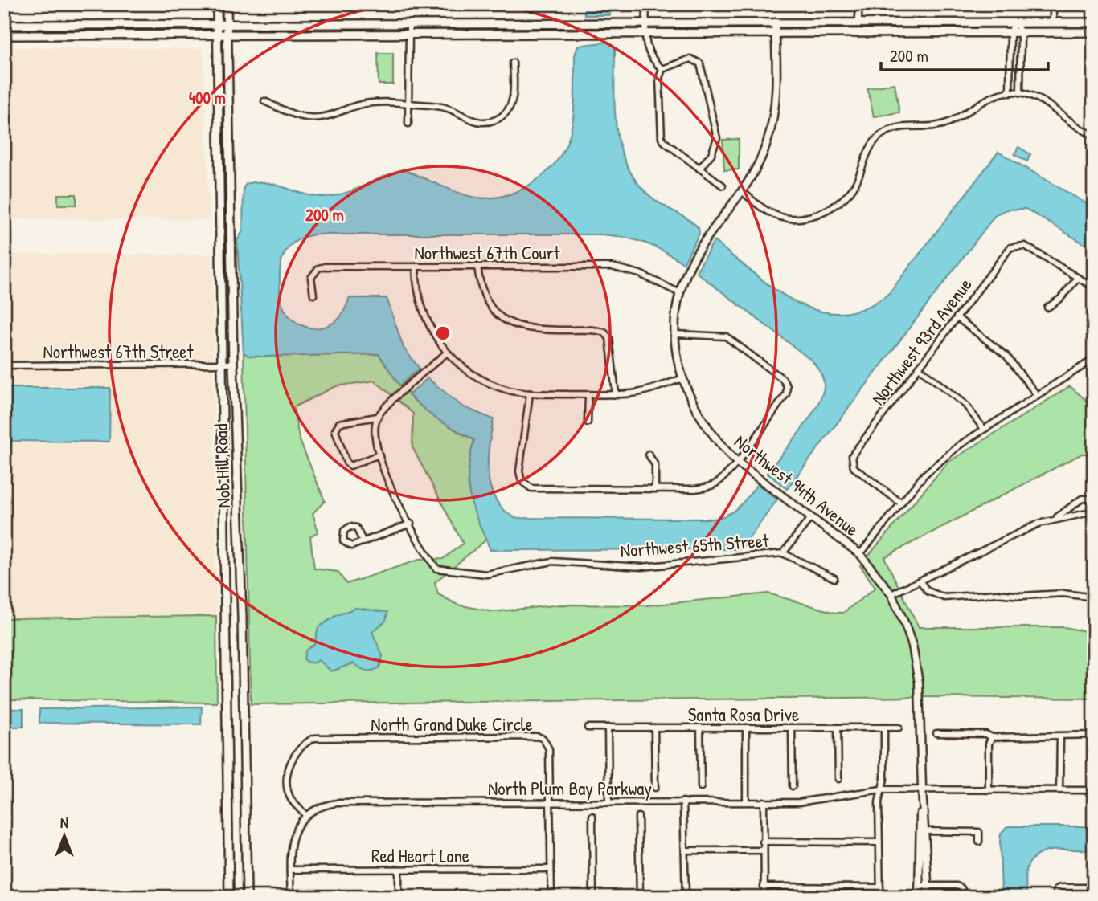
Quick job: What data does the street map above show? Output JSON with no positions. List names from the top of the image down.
{
  "streets": {
    "main road": ["Nob Hill Road"],
    "street": [
      "Northwest 67th Court",
      "Northwest 93rd Avenue",
      "Northwest 67th Street",
      "Northwest 94th Avenue",
      "Northwest 65th Street",
      "Santa Rosa Drive",
      "North Grand Duke Circle",
      "North Plum Bay Parkway",
      "Red Heart Lane"
    ]
  },
  "crossings": [
    ["Northwest 67th Court", "Northwest 94th Avenue"],
    ["Northwest 67th Street", "Nob Hill Road"],
    ["Northwest 94th Avenue", "North Plum Bay Parkway"],
    ["North Grand Duke Circle", "North Plum Bay Parkway"],
    ["North Grand Duke Circle", "Red Heart Lane"]
  ],
  "scale_bar": "200 m",
  "north": "top",
  "rings": ["400 m", "200 m"]
}
